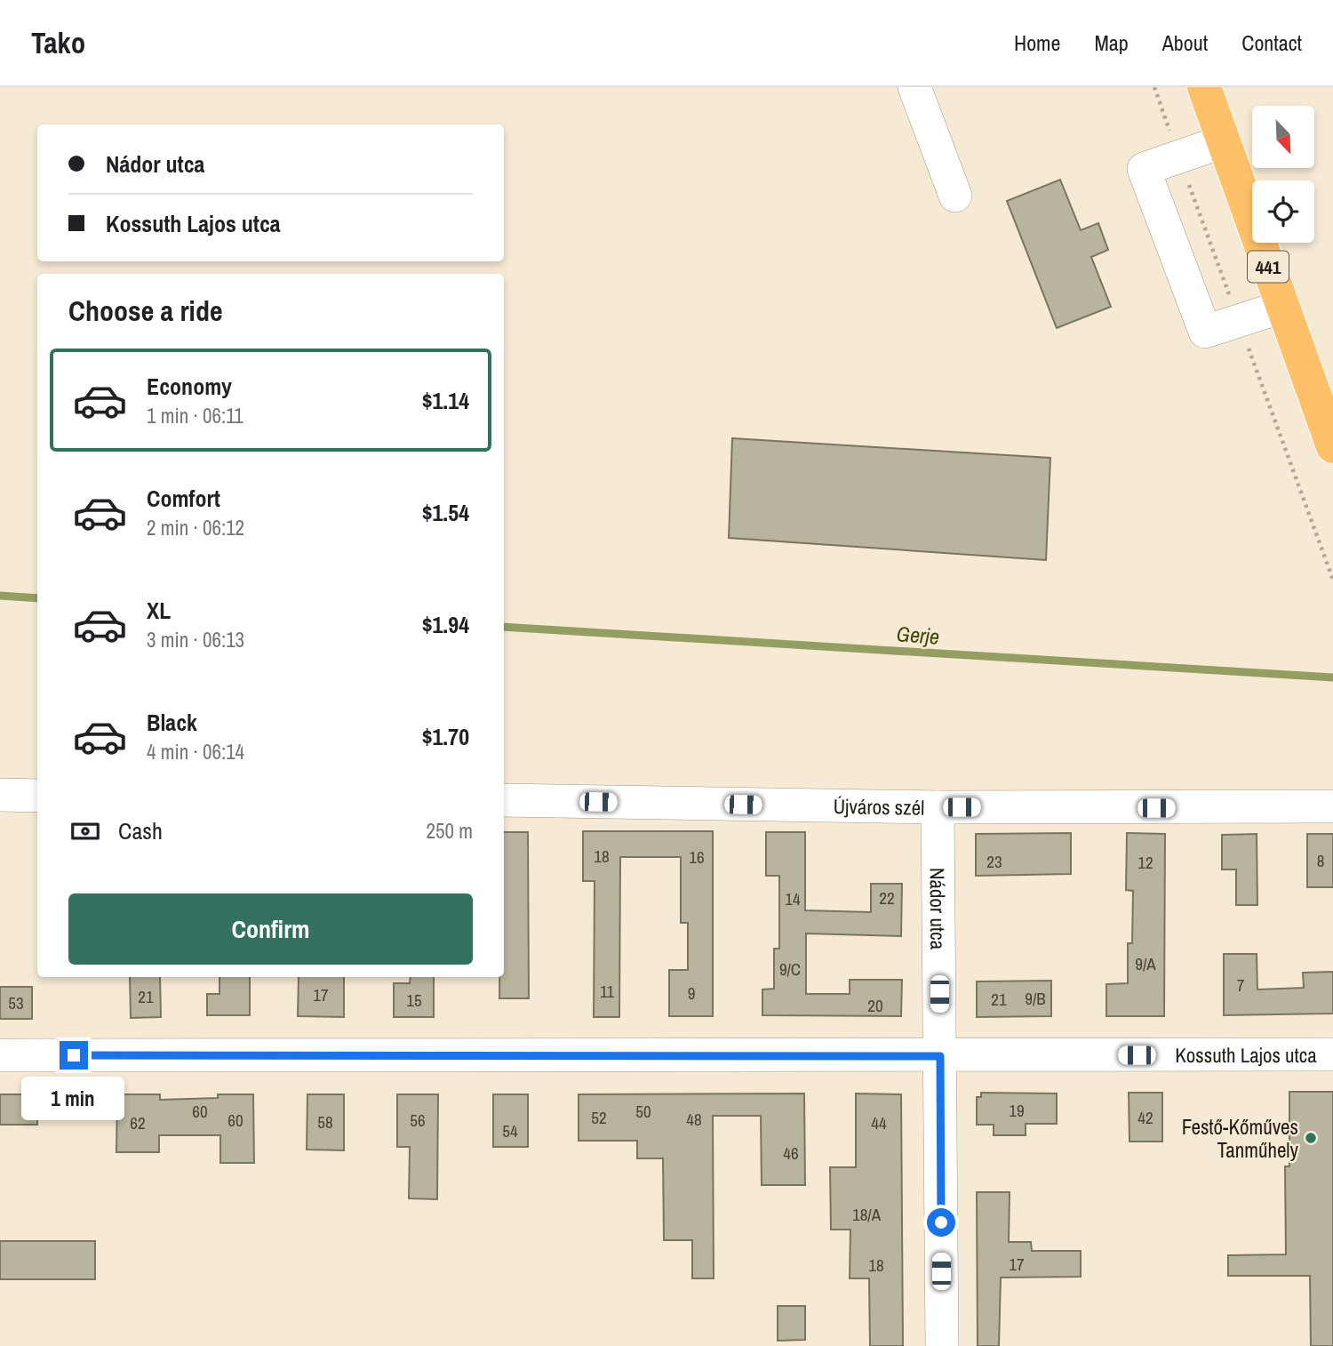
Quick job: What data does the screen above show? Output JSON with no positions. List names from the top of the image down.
{
  "streets": {
    "main road": ["441"],
    "street": ["Újváros szél", "Nádor utca", "Kossuth Lajos utca"]
  },
  "crossings": [
    ["Újváros szél", "Nádor utca"],
    ["Nádor utca", "Kossuth Lajos utca"]
  ],
  "water": ["Gerje"],
  "places": ["Festő-Kőműves Tanműhely"],
  "house_numbers": [
    "18",
    "16",
    "8",
    "23",
    "12",
    "22",
    "14",
    "9/A",
    "9/C",
    "7",
    "11",
    "9",
    "17",
    "21",
    "9/B",
    "21",
    "15",
    "53",
    "20",
    "19",
    "60",
    "50",
    "52",
    "42",
    "48",
    "60",
    "56",
    "58",
    "62",
    "44",
    "54",
    "46",
    "18/A",
    "17",
    "18"
  ],
  "north": "bottom right",
  "page": {
    "header": "Tako",
    "nav": [
      "Home",
      "Map",
      "About",
      "Contact"
    ],
    "banner": ["Nádor utca", "Kossuth Lajos utca"],
    "heading": "Choose a ride",
    "list": [
      {
        "name": "Economy",
        "note": "1 min · 06:11",
        "value": "$1.14"
      },
      {
        "name": "Comfort",
        "note": "2 min · 06:12",
        "value": "$1.54"
      },
      {
        "name": "XL",
        "note": "3 min · 06:13",
        "value": "$1.94"
      },
      {
        "name": "Black",
        "note": "4 min · 06:14",
        "value": "$1.70"
      }
    ],
    "pay": ["Cash", "250 m"],
    "buttons": "Confirm",
    "bubble": "1 min"
  }
}
